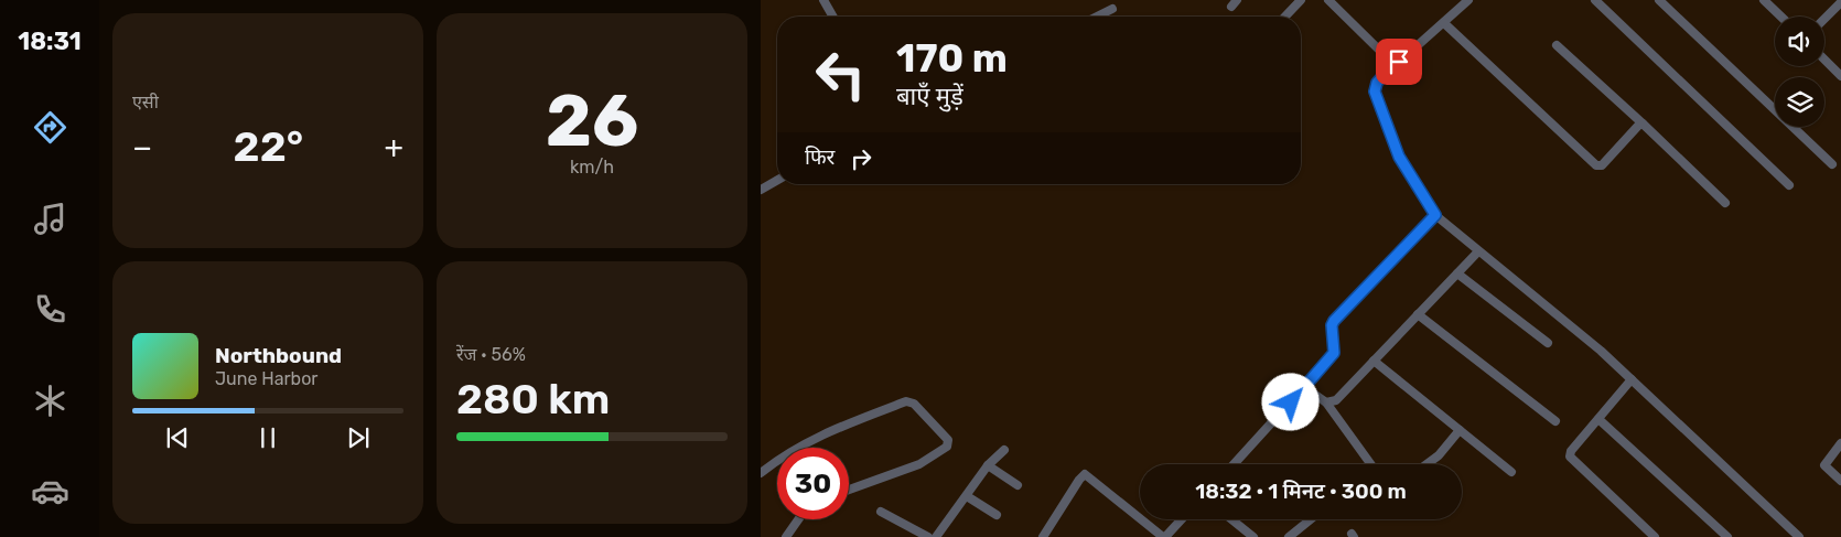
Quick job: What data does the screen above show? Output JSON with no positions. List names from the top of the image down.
{
  "page": {
    "tabs": "18:31",
    "tile": [
      "एसी",
      ["26", "km/h"],
      ["रेंज · 56%", "280 km"]
    ],
    "turn": ["170 m", "बाएँ मुड़ें"],
    "heat": ["−", "22°", "+"],
    "then": "फिर",
    "song": ["Northbound", "June Harbor"],
    "limit": "30",
    "trip": "18:32 · 1 मिनट · 300 m"
  }
}
